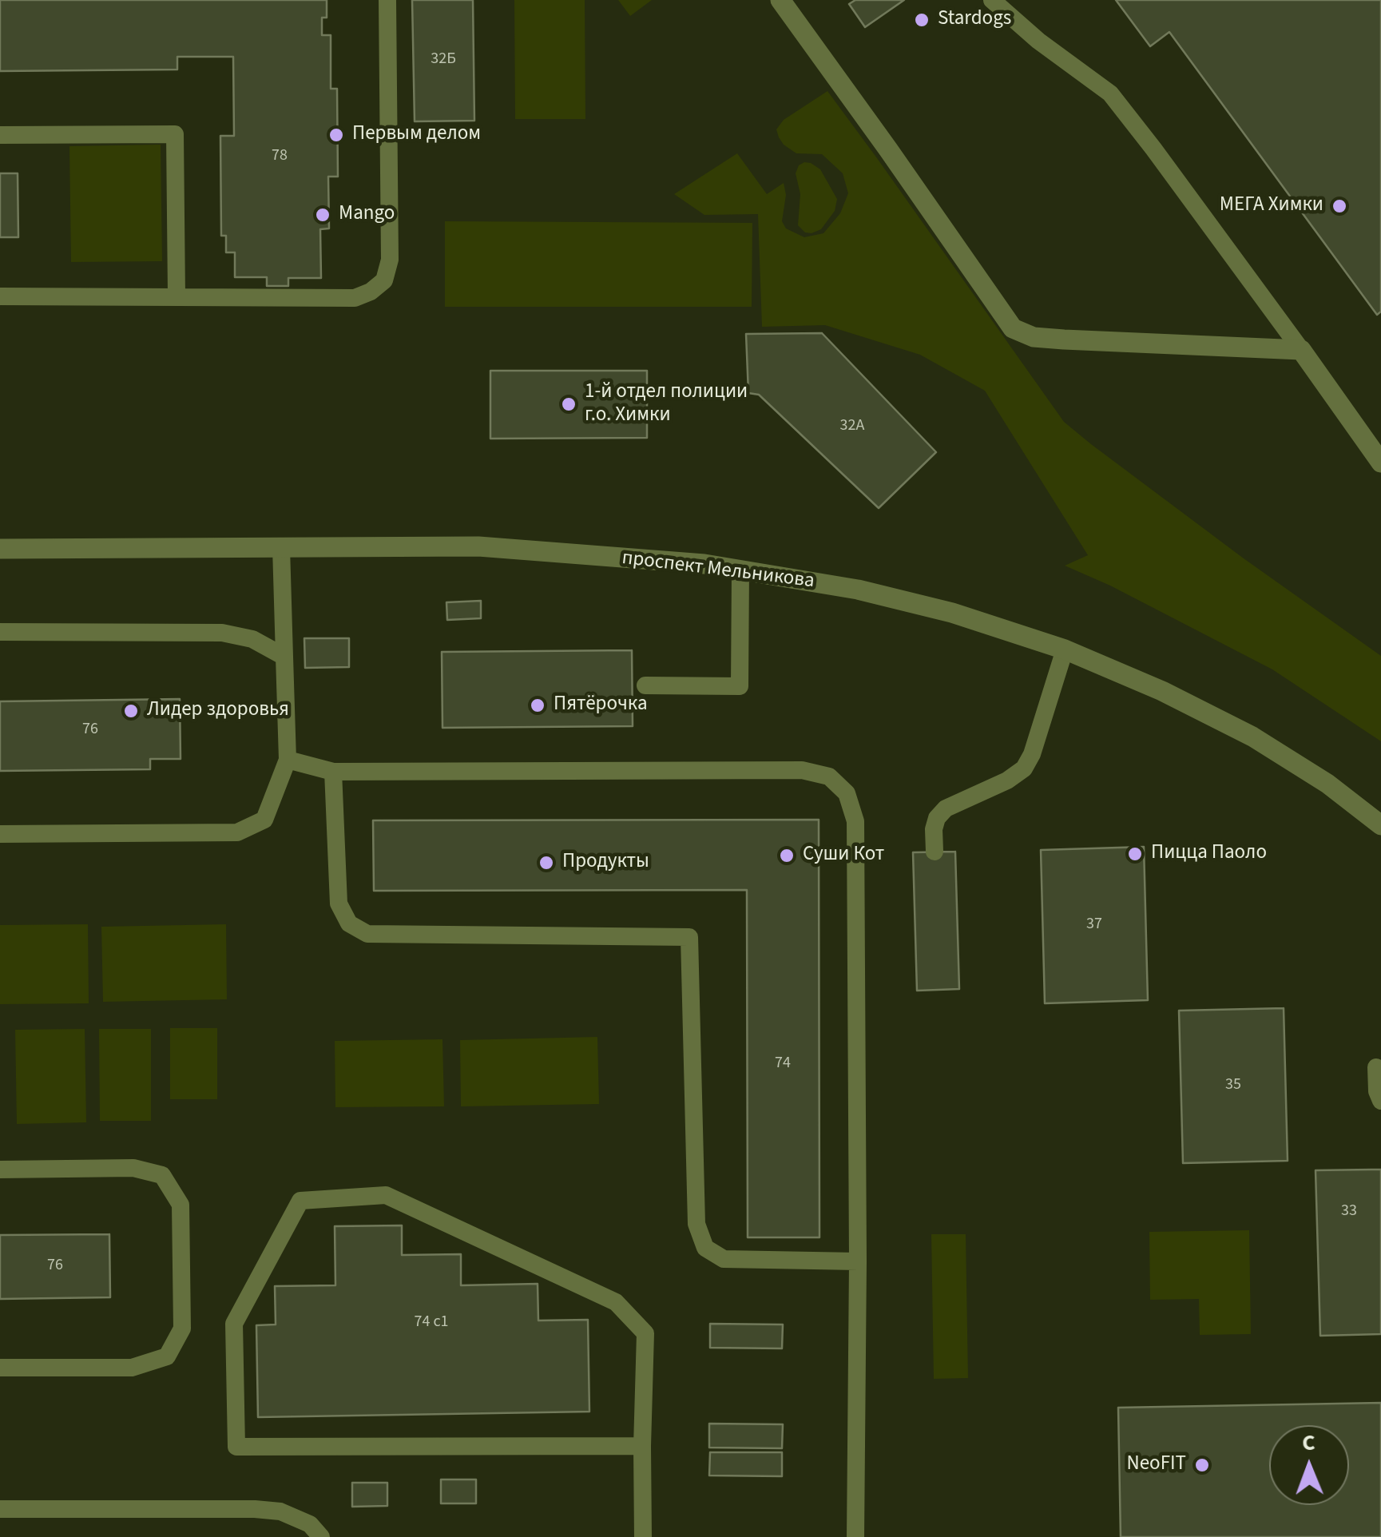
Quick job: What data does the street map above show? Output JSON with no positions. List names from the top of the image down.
{
  "streets": {
    "street": ["проспект Мельникова"]
  },
  "places": [
    "Stardogs",
    "Первым делом",
    "МЕГА Химки",
    "Mango",
    "1-й отдел полиции г.о. Химки",
    "Пятёрочка",
    "Лидер здоровья",
    "Пицца Паоло",
    "Суши Кот",
    "Продукты",
    "NeoFIT"
  ],
  "house_numbers": [
    "32Б",
    "78",
    "32А",
    "76",
    "37",
    "74",
    "35",
    "33",
    "76",
    "74 с1"
  ],
  "north": "top"
}
